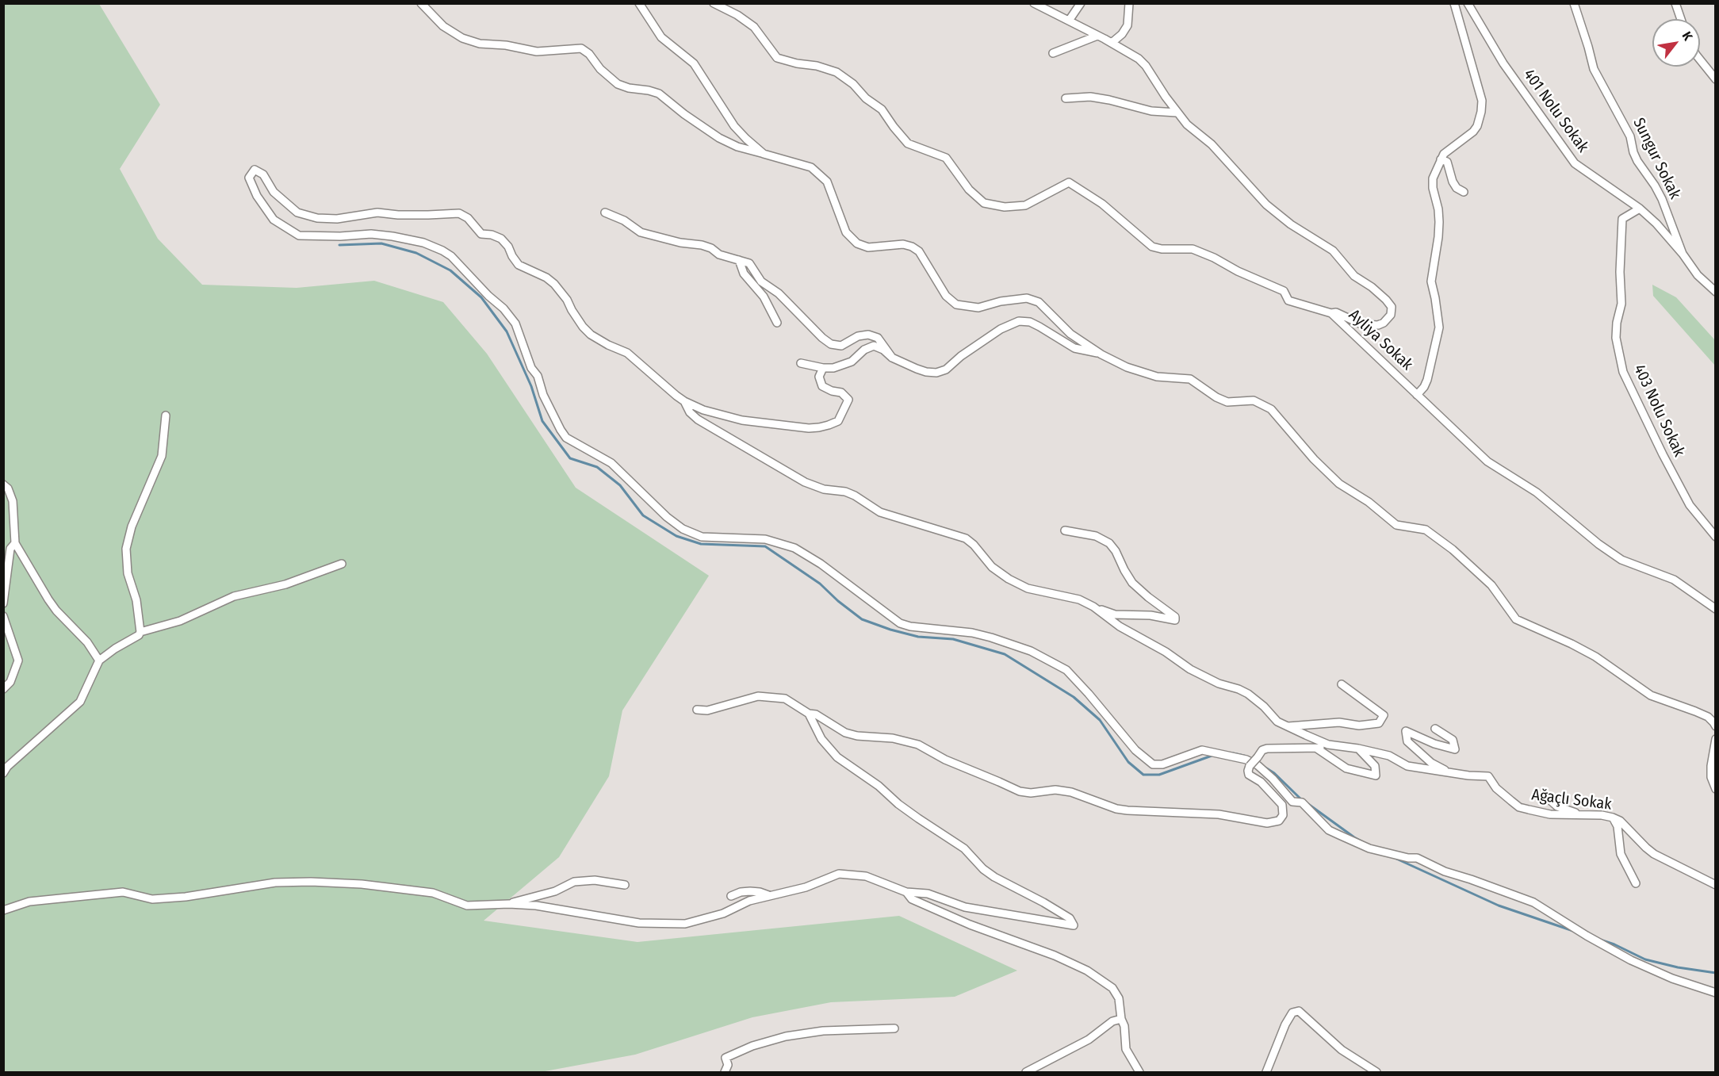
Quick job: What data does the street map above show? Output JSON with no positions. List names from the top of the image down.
{
  "streets": {
    "street": [
      "401 Nolu Sokak",
      "Sungur Sokak",
      "Ayliya Sokak",
      "403 Nolu Sokak",
      "Ağaçlı Sokak"
    ]
  },
  "crossings": [
    ["401 Nolu Sokak", "Sungur Sokak"],
    ["401 Nolu Sokak", "403 Nolu Sokak"]
  ],
  "north": "top right"
}
